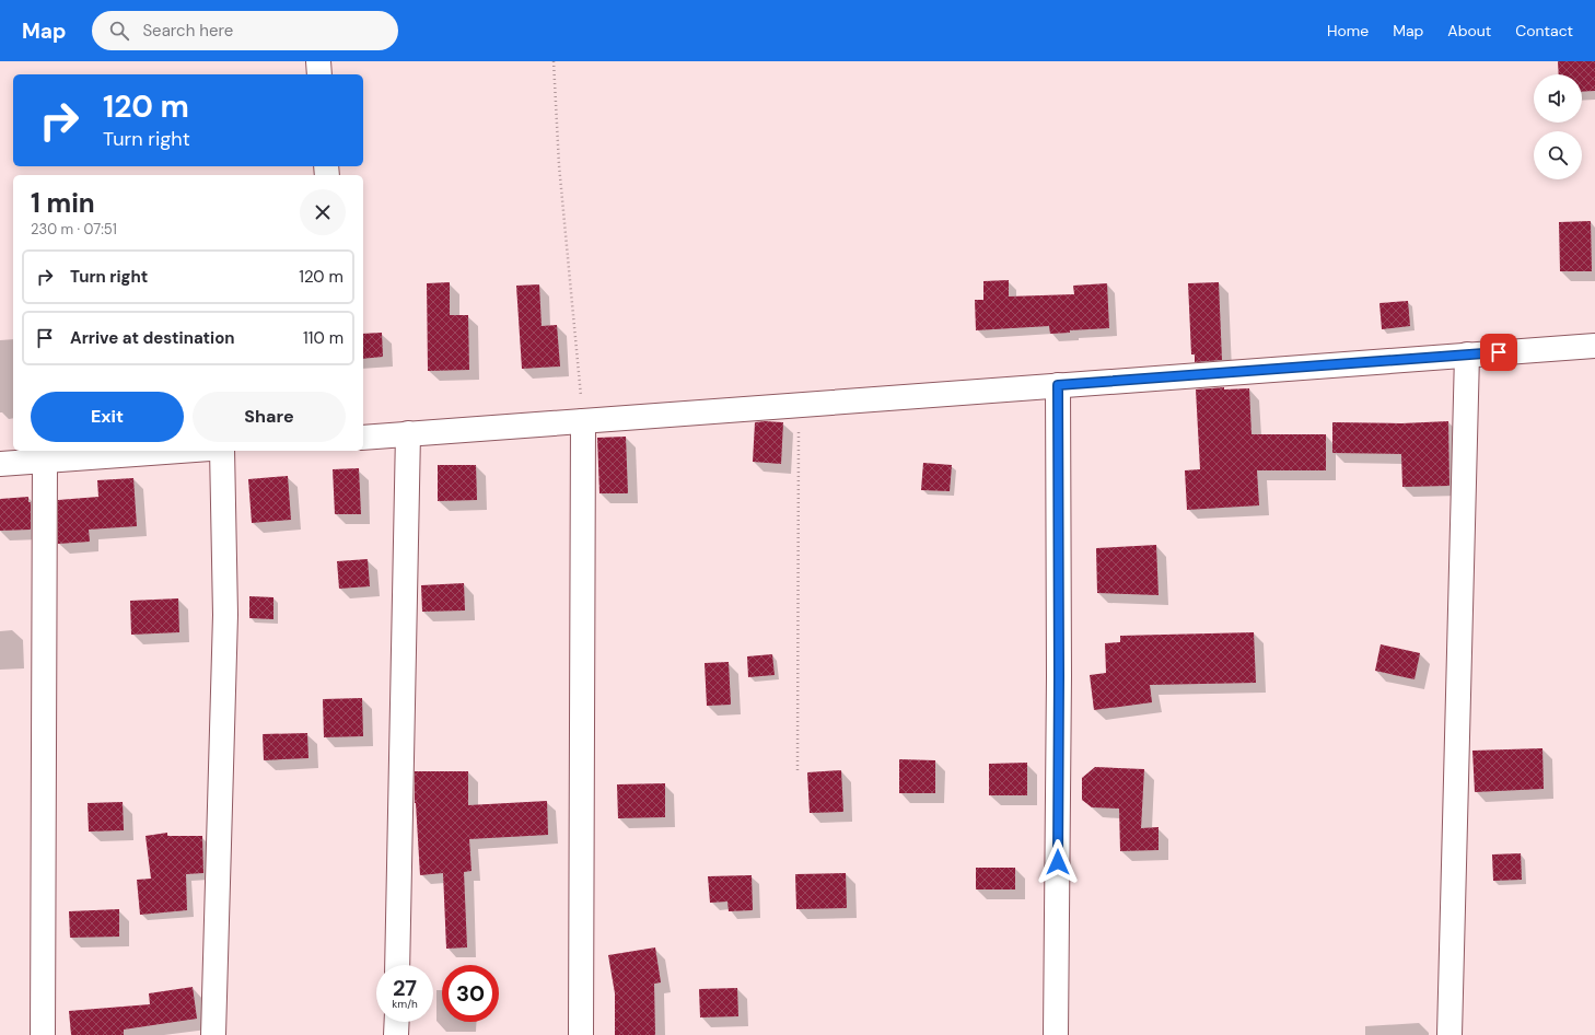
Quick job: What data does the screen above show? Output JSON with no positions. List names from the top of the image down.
{
  "page": {
    "header": "Map",
    "search": "Search here",
    "nav": [
      "Home",
      "Map",
      "About",
      "Contact"
    ],
    "turn": ["120 m", "Turn right"],
    "heading": ["1 min", "230 m · 07:51"],
    "list": [
      {
        "name": "Turn right",
        "value": "120 m"
      },
      {
        "name": "Arrive at destination",
        "value": "110 m"
      }
    ],
    "buttons": ["Exit", "Share"],
    "speed": "27 km/h",
    "limit": "30"
  }
}
